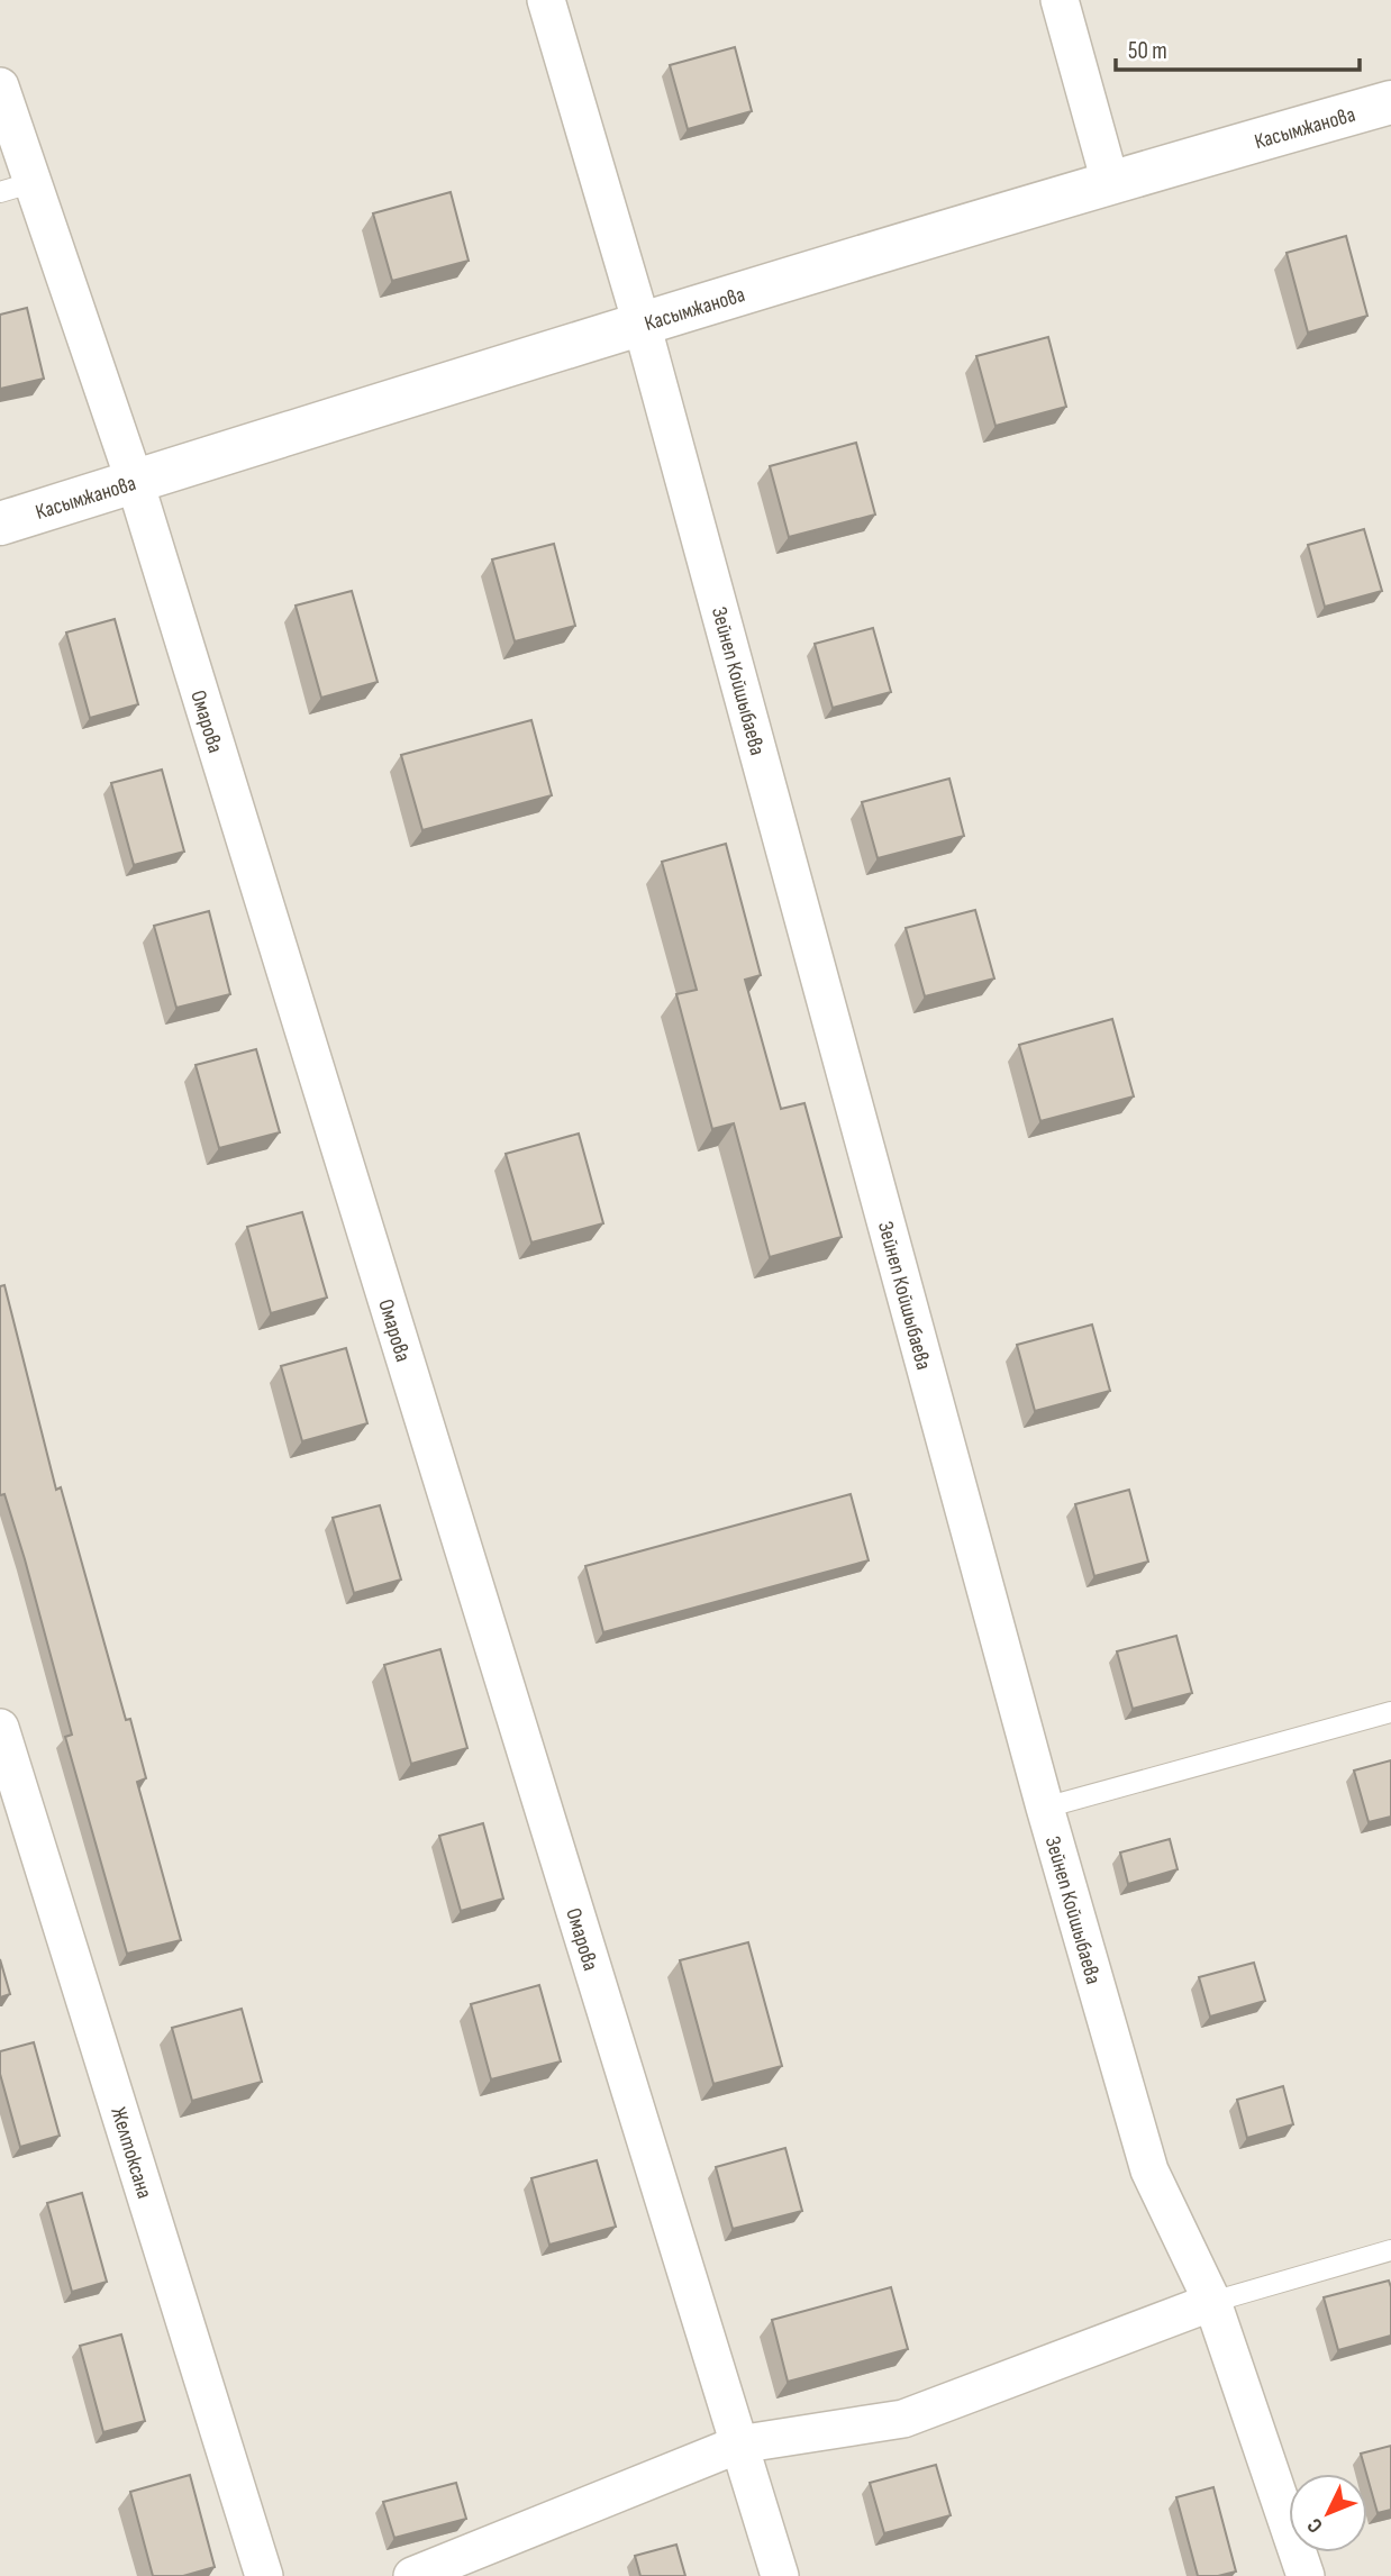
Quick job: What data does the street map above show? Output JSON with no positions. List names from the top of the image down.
{
  "streets": {
    "street": [
      "Касымжанова",
      "Зейнеп Койшыбаева",
      "Омарова",
      "Желтоксана"
    ]
  },
  "crossings": [
    ["Касымжанова", "Зейнеп Койшыбаева"],
    ["Касымжанова", "Омарова"]
  ],
  "scale_bar": "50 m",
  "north": "bottom left"
}
